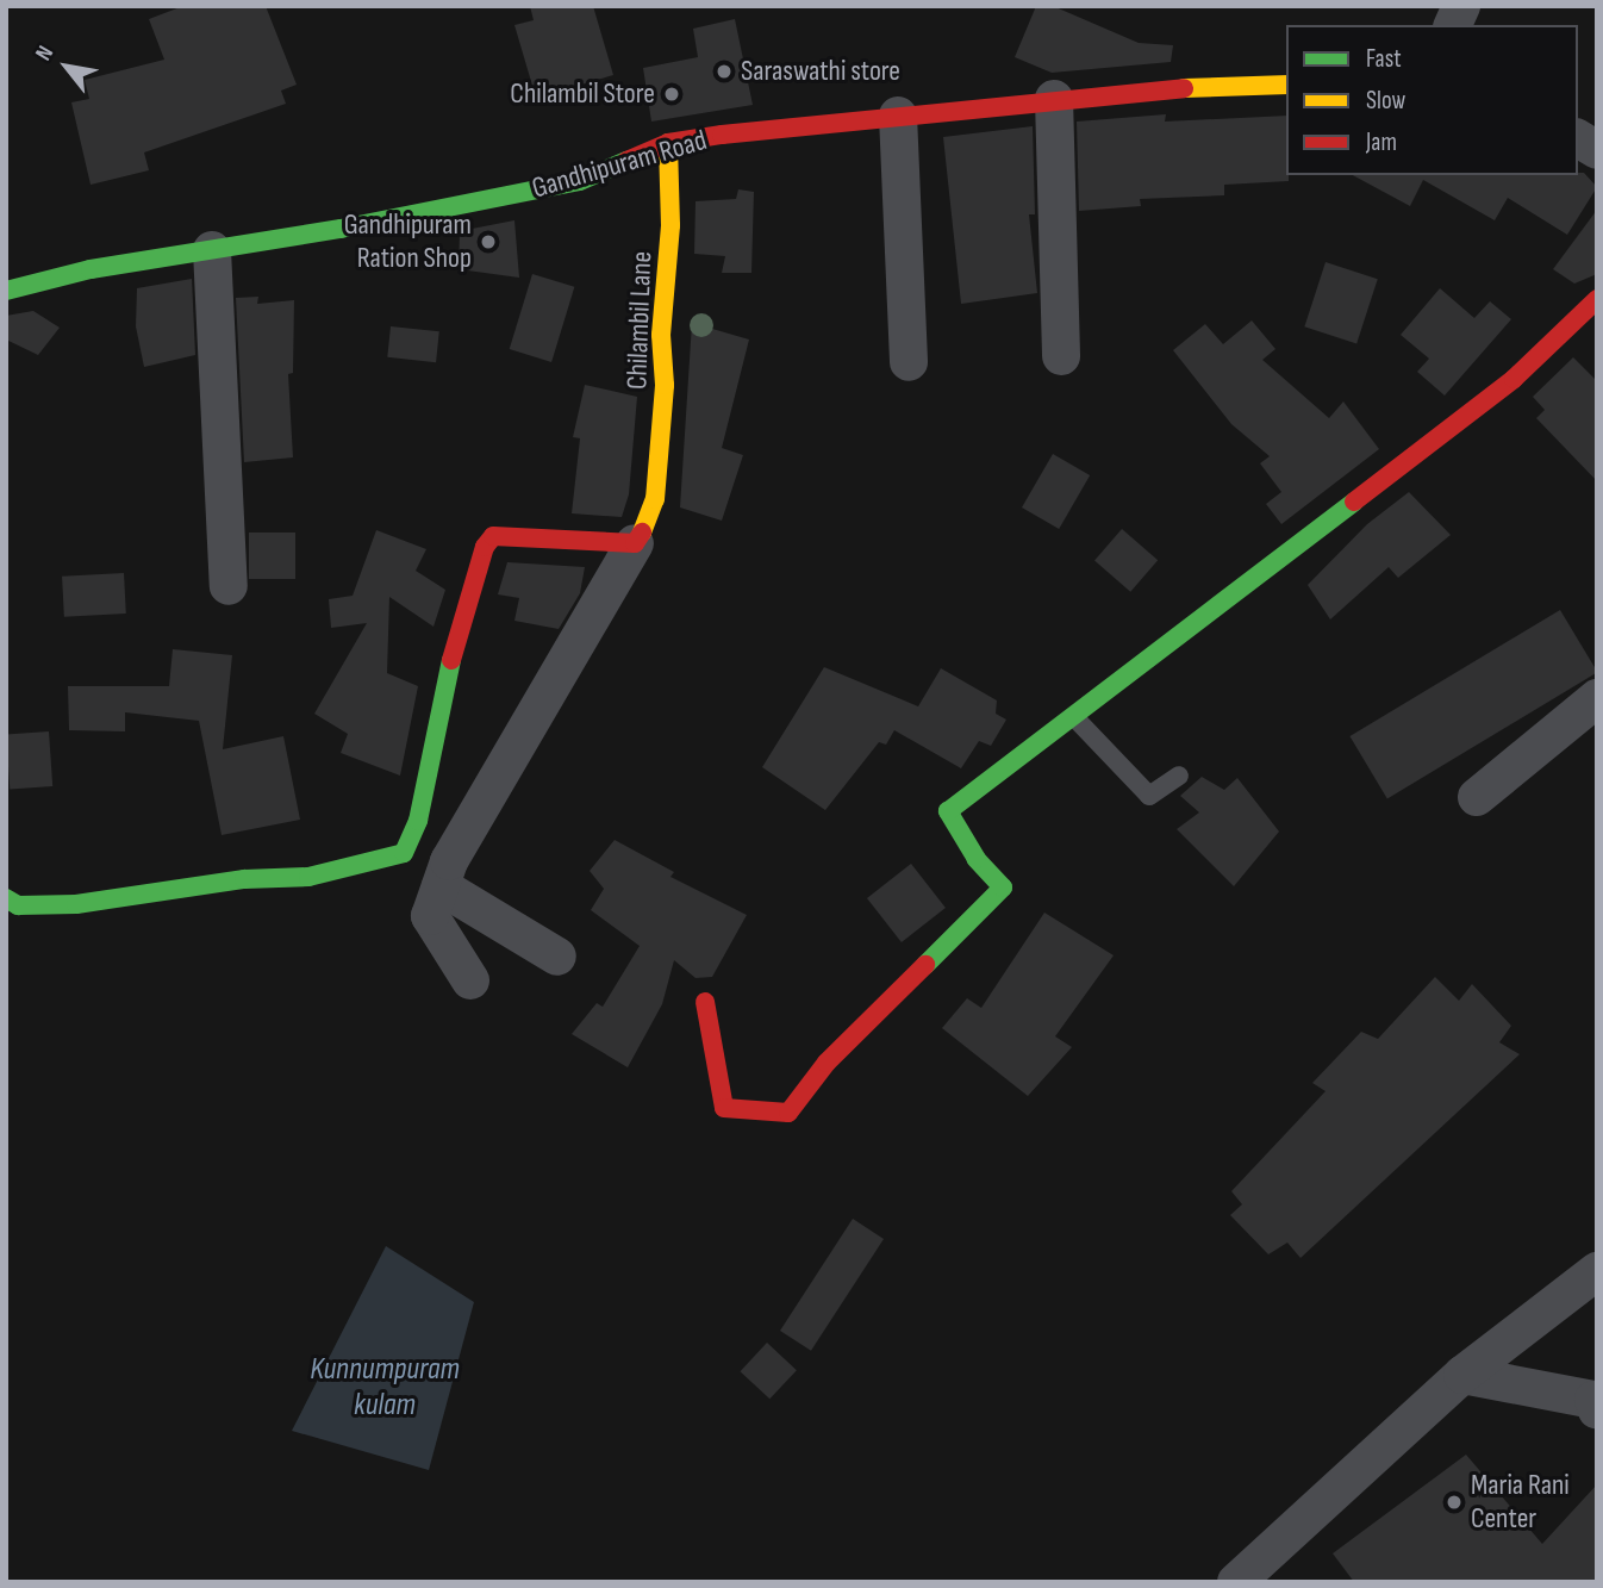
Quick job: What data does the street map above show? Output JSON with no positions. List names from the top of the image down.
{
  "streets": {
    "street": ["Gandhipuram Road", "Chilambil Lane"]
  },
  "crossings": [
    ["Gandhipuram Road", "Chilambil Lane"]
  ],
  "water": ["Kunnumpuram kulam"],
  "places": [
    "Saraswathi store",
    "Chilambil Store",
    "Gandhipuram Ration Shop",
    "Maria Rani Center"
  ],
  "legend": ["Fast", "Slow", "Jam"],
  "north": "top left"
}
